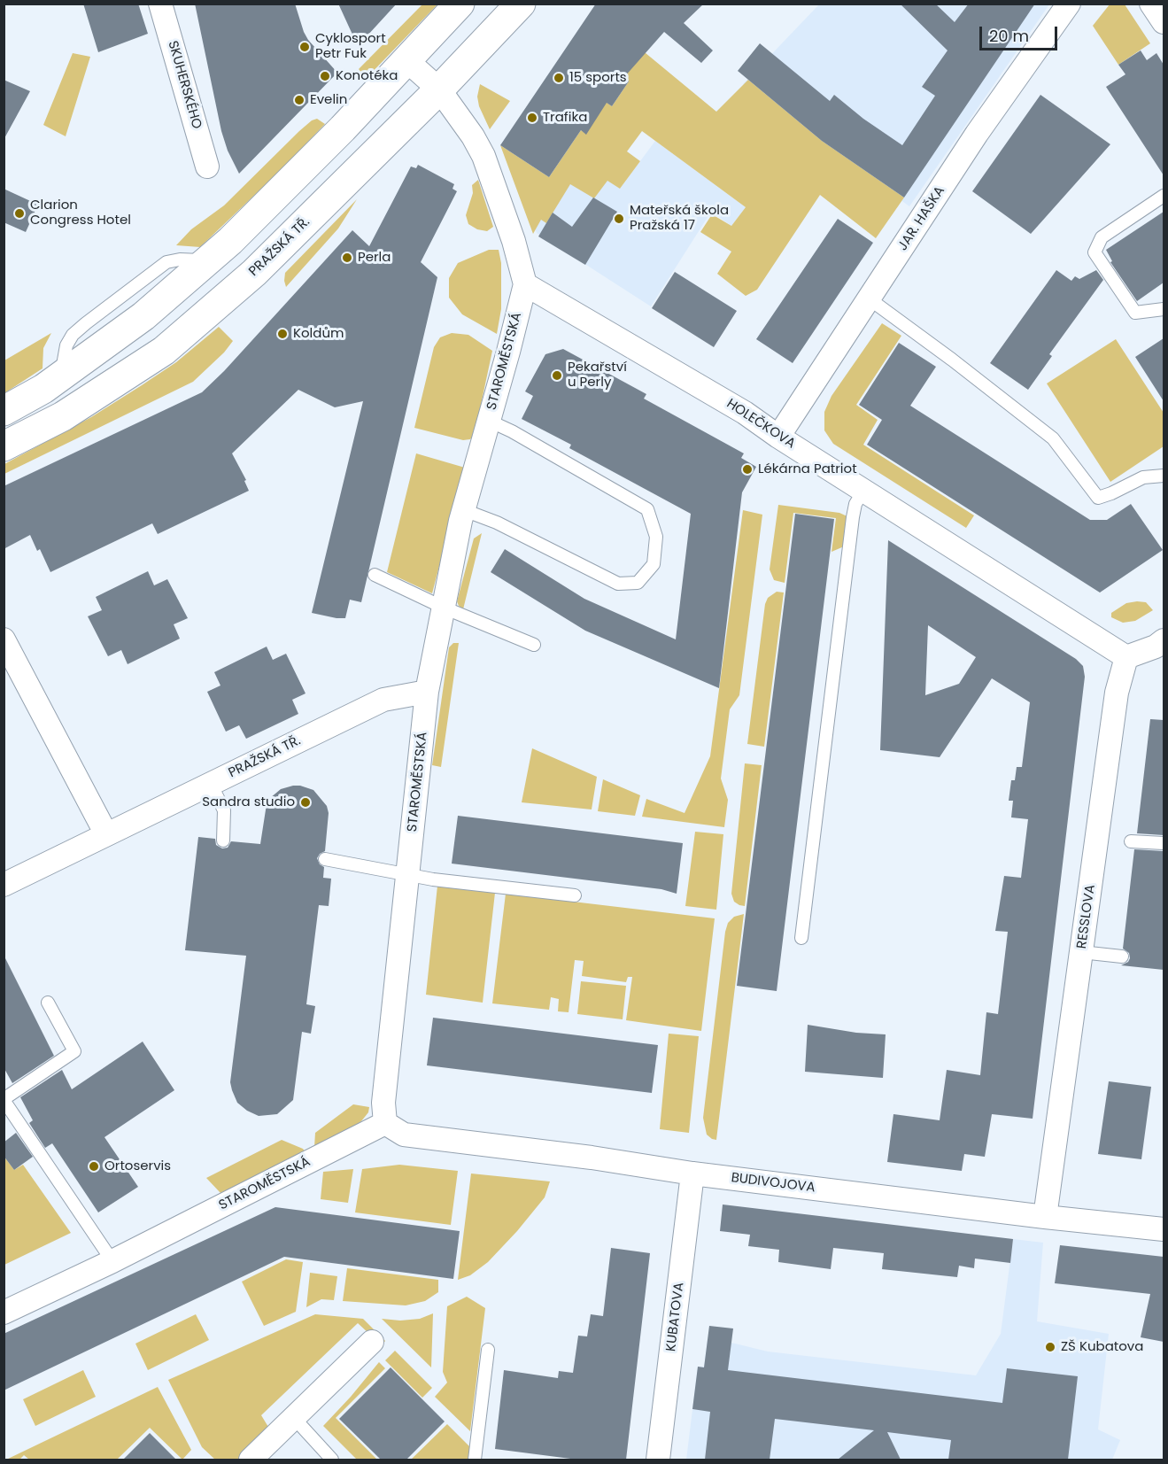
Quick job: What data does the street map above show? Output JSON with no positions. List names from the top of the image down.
{
  "streets": {
    "street": [
      "SKUHERSKÉHO",
      "JAR. HAŠKA",
      "PRAŽSKÁ TŘ.",
      "STAROMĚSTSKÁ",
      "HOLEČKOVA",
      "RESSLOVA",
      "BUDIVOJOVA",
      "KUBATOVA"
    ]
  },
  "crossings": [
    ["JAR. HAŠKA", "HOLEČKOVA"],
    ["PRAŽSKÁ TŘ.", "STAROMĚSTSKÁ"],
    ["STAROMĚSTSKÁ", "HOLEČKOVA"],
    ["STAROMĚSTSKÁ", "BUDIVOJOVA"],
    ["HOLEČKOVA", "RESSLOVA"],
    ["RESSLOVA", "BUDIVOJOVA"],
    ["BUDIVOJOVA", "KUBATOVA"]
  ],
  "places": [
    "Cyklosport Petr Fuk",
    "Konotéka",
    "15 sports",
    "Evelin",
    "Trafika",
    "Clarion Congress Hotel",
    "Mateřská škola Pražská 17",
    "Perla",
    "Koldům",
    "Pekařství u Perly",
    "Lékárna Patriot",
    "Sandra studio",
    "Ortoservis",
    "ZŠ Kubatova"
  ],
  "scale_bar": "20 m"
}
